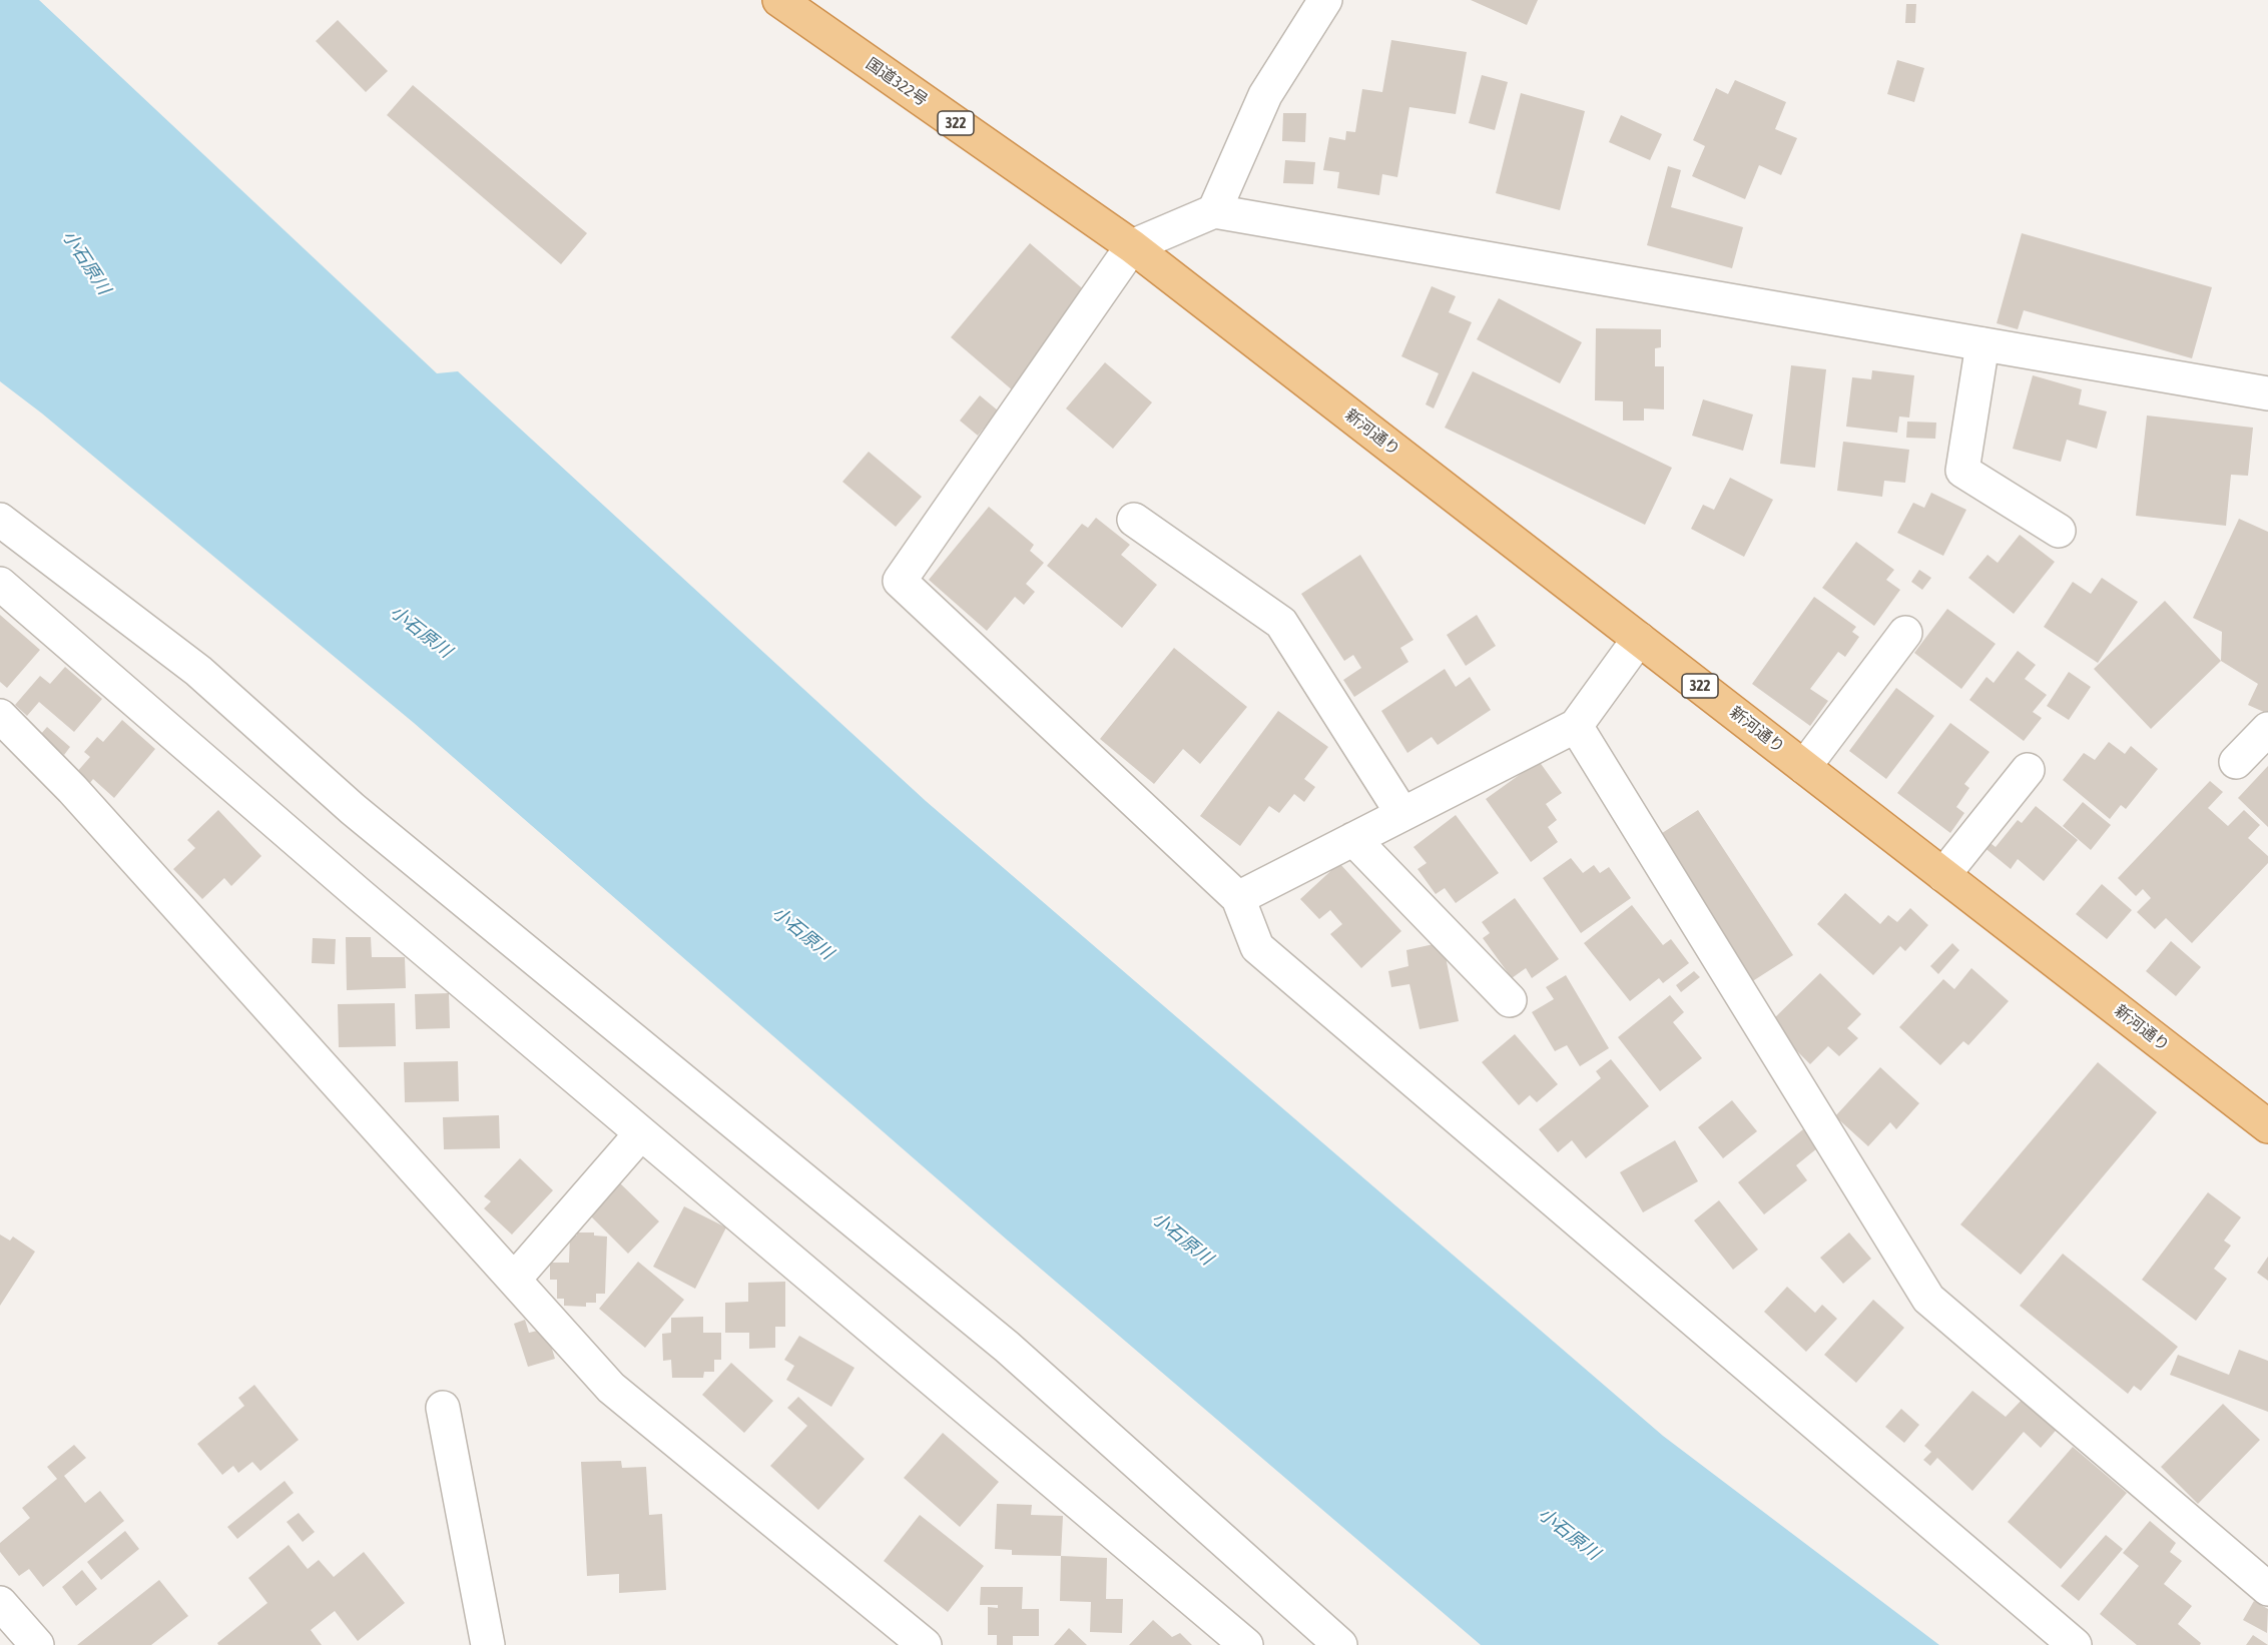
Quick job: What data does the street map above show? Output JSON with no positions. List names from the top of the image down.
{
  "streets": {
    "highway": ["国道322号", "322", "新河通り"]
  },
  "crossings": [
    ["国道322号", "新河通り"]
  ],
  "water": ["小石原川"]
}
